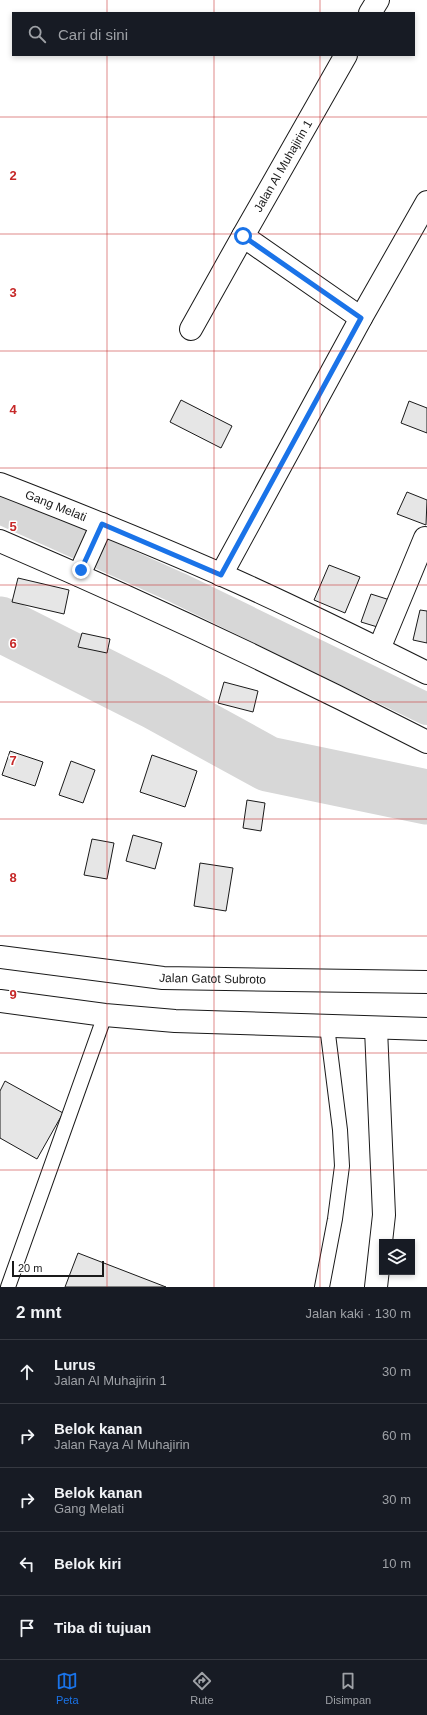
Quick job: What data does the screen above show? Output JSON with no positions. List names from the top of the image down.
{
  "streets": {
    "main road": ["Jalan Al Muhajirin 1", "Gang Melati", "Jalan Gatot Subroto"]
  },
  "scale_bar": "20 m",
  "page": {
    "search": "Cari di sini",
    "scale": "20 m",
    "heading": ["2 mnt", "Jalan kaki · 130 m"],
    "list": [
      ["Lurus", "Jalan Al Muhajirin 1", "30 m"],
      ["Belok kanan", "Jalan Raya Al Muhajirin", "60 m"],
      ["Belok kanan", "Gang Melati", "30 m"],
      ["Belok kiri", "10 m"],
      "Tiba di tujuan"
    ],
    "nav": ["Peta", "Rute", "Disimpan"]
  },
  "grid": {
    "rows": [
      "2",
      "3",
      "4",
      "5",
      "6",
      "7",
      "8",
      "9"
    ]
  }
}
